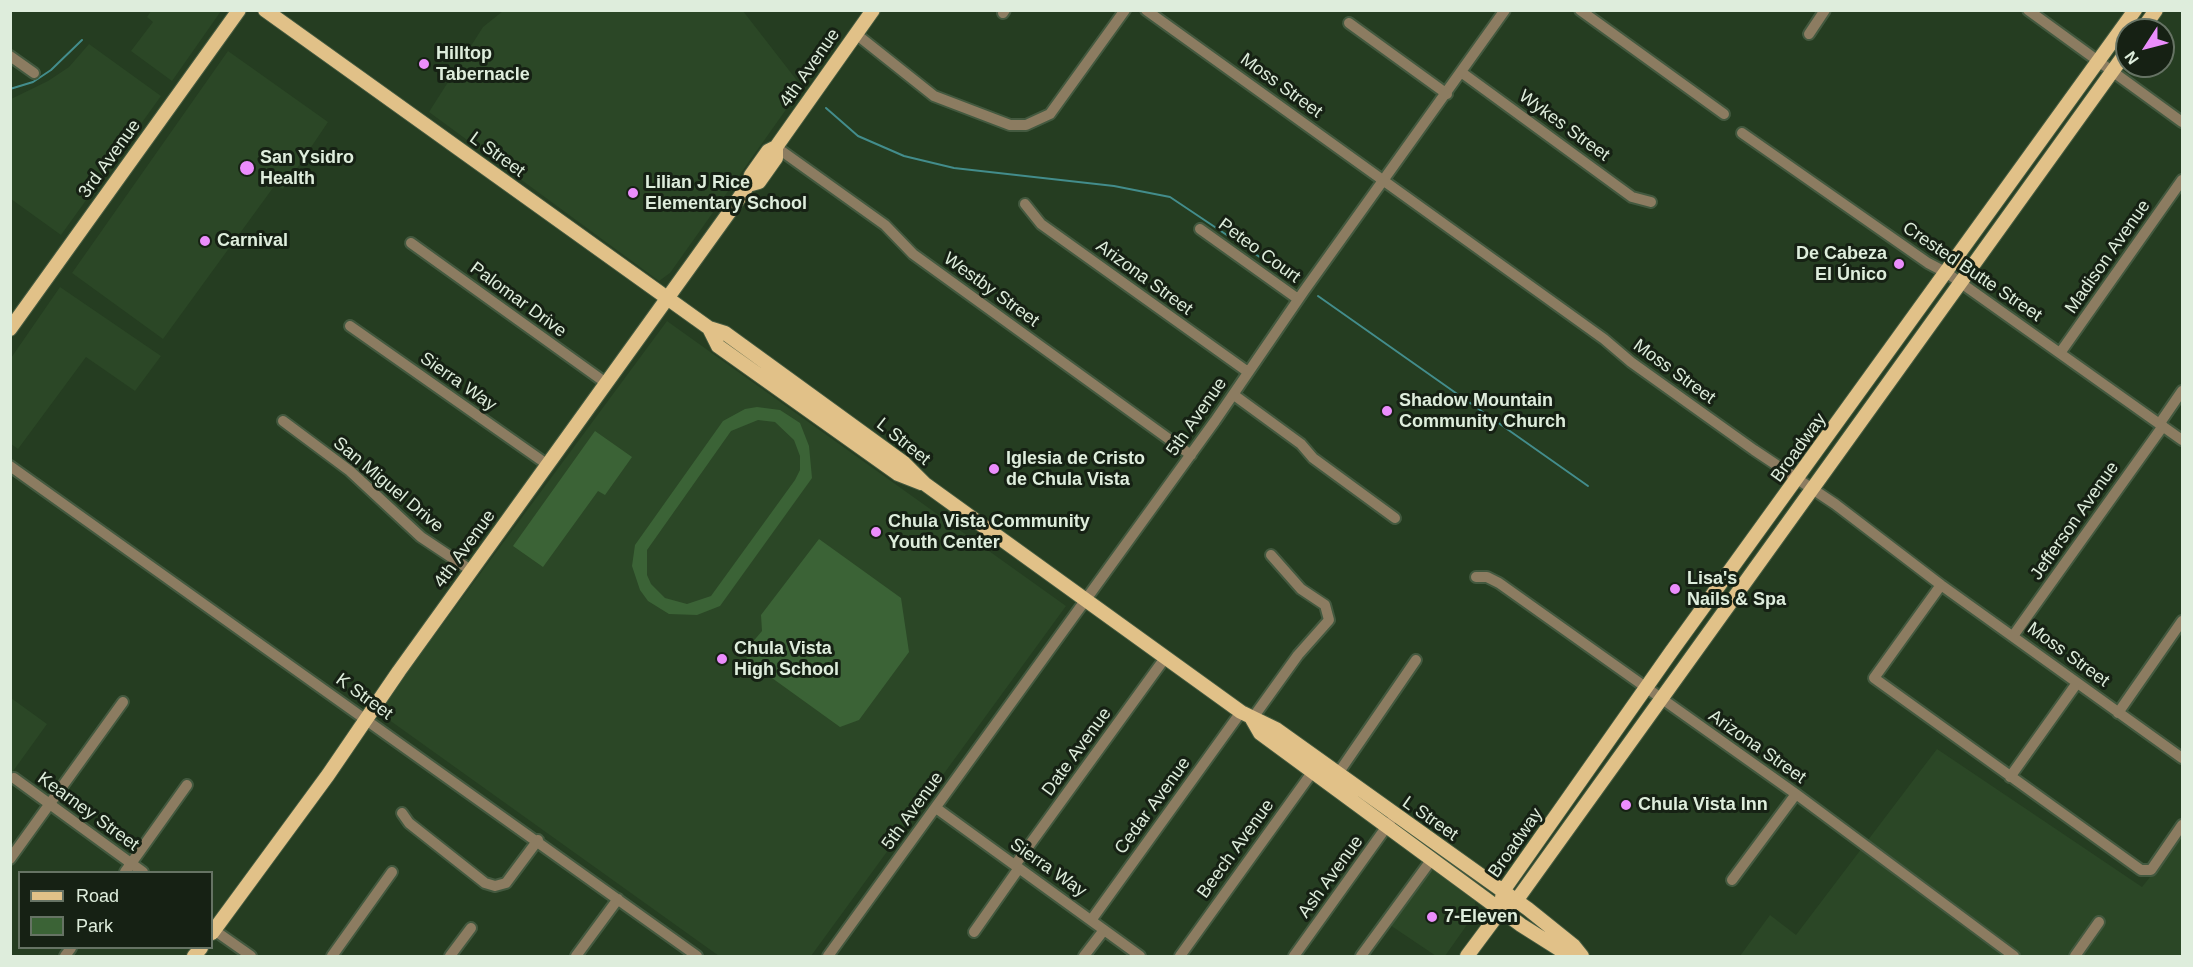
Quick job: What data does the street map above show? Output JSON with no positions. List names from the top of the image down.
{
  "streets": {
    "main road": [
      "4th Avenue",
      "L Street",
      "3rd Avenue",
      "Broadway"
    ],
    "street": [
      "Moss Street",
      "Wykes Street",
      "Peteo Court",
      "Madison Avenue",
      "Crested Butte Street",
      "Arizona Street",
      "Westby Street",
      "Palomar Drive",
      "Sierra Way",
      "5th Avenue",
      "San Miguel Drive",
      "Jefferson Avenue",
      "K Street",
      "Date Avenue",
      "Cedar Avenue",
      "Kearney Street",
      "Beech Avenue",
      "Ash Avenue"
    ]
  },
  "crossings": [
    ["4th Avenue", "L Street"],
    ["4th Avenue", "Westby Street"],
    ["4th Avenue", "Palomar Drive"],
    ["4th Avenue", "Sierra Way"],
    ["4th Avenue", "San Miguel Drive"],
    ["4th Avenue", "K Street"],
    ["Moss Street", "5th Avenue"],
    ["Moss Street", "Broadway"],
    ["Moss Street", "Jefferson Avenue"],
    ["Wykes Street", "5th Avenue"],
    ["L Street", "5th Avenue"],
    ["L Street", "Broadway"],
    ["L Street", "Date Avenue"],
    ["L Street", "Cedar Avenue"],
    ["L Street", "Beech Avenue"],
    ["L Street", "Ash Avenue"],
    ["Peteo Court", "5th Avenue"],
    ["Madison Avenue", "Crested Butte Street"],
    ["Crested Butte Street", "Broadway"],
    ["Crested Butte Street", "Jefferson Avenue"],
    ["Arizona Street", "5th Avenue"],
    ["Arizona Street", "Broadway"],
    ["Westby Street", "5th Avenue"],
    ["Sierra Way", "5th Avenue"],
    ["Sierra Way", "Date Avenue"],
    ["Sierra Way", "Cedar Avenue"]
  ],
  "places": [
    "Hilltop Tabernacle",
    "San Ysidro Health",
    "Lilian J Rice Elementary School",
    "Carnival",
    "De Cabeza El Único",
    "Shadow Mountain Community Church",
    "Iglesia de Cristo de Chula Vista",
    "Chula Vista Community Youth Center",
    "Lisa's Nails & Spa",
    "Chula Vista High School",
    "Chula Vista Inn",
    "7-Eleven"
  ],
  "legend": ["Road", "Park"],
  "north": "bottom left"
}
